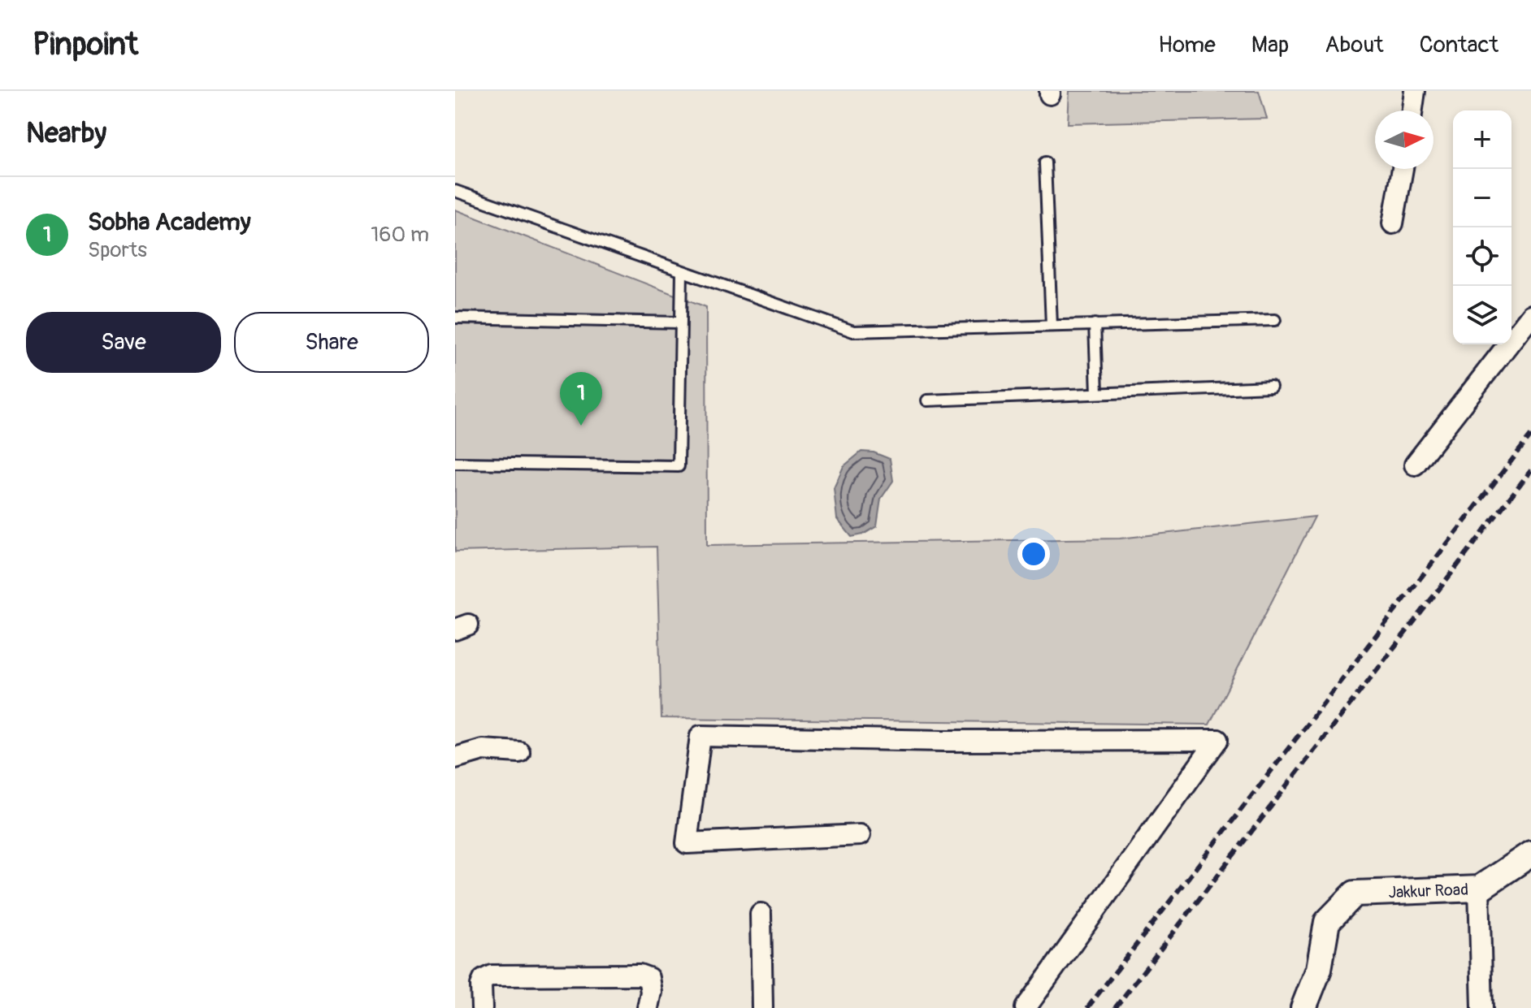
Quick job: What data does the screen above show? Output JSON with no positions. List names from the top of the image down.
{
  "streets": {
    "street": ["Jakkur Road"]
  },
  "north": "right",
  "page": {
    "header": "Pinpoint",
    "nav": [
      "Home",
      "Map",
      "About",
      "Contact"
    ],
    "heading": "Nearby",
    "map_buttons": ["+", "−"],
    "list": [
      {
        "mark": "1",
        "name": "Sobha Academy",
        "note": "Sports",
        "value": "160 m"
      }
    ],
    "buttons": ["Save", "Share"],
    "pins": "1"
  }
}
